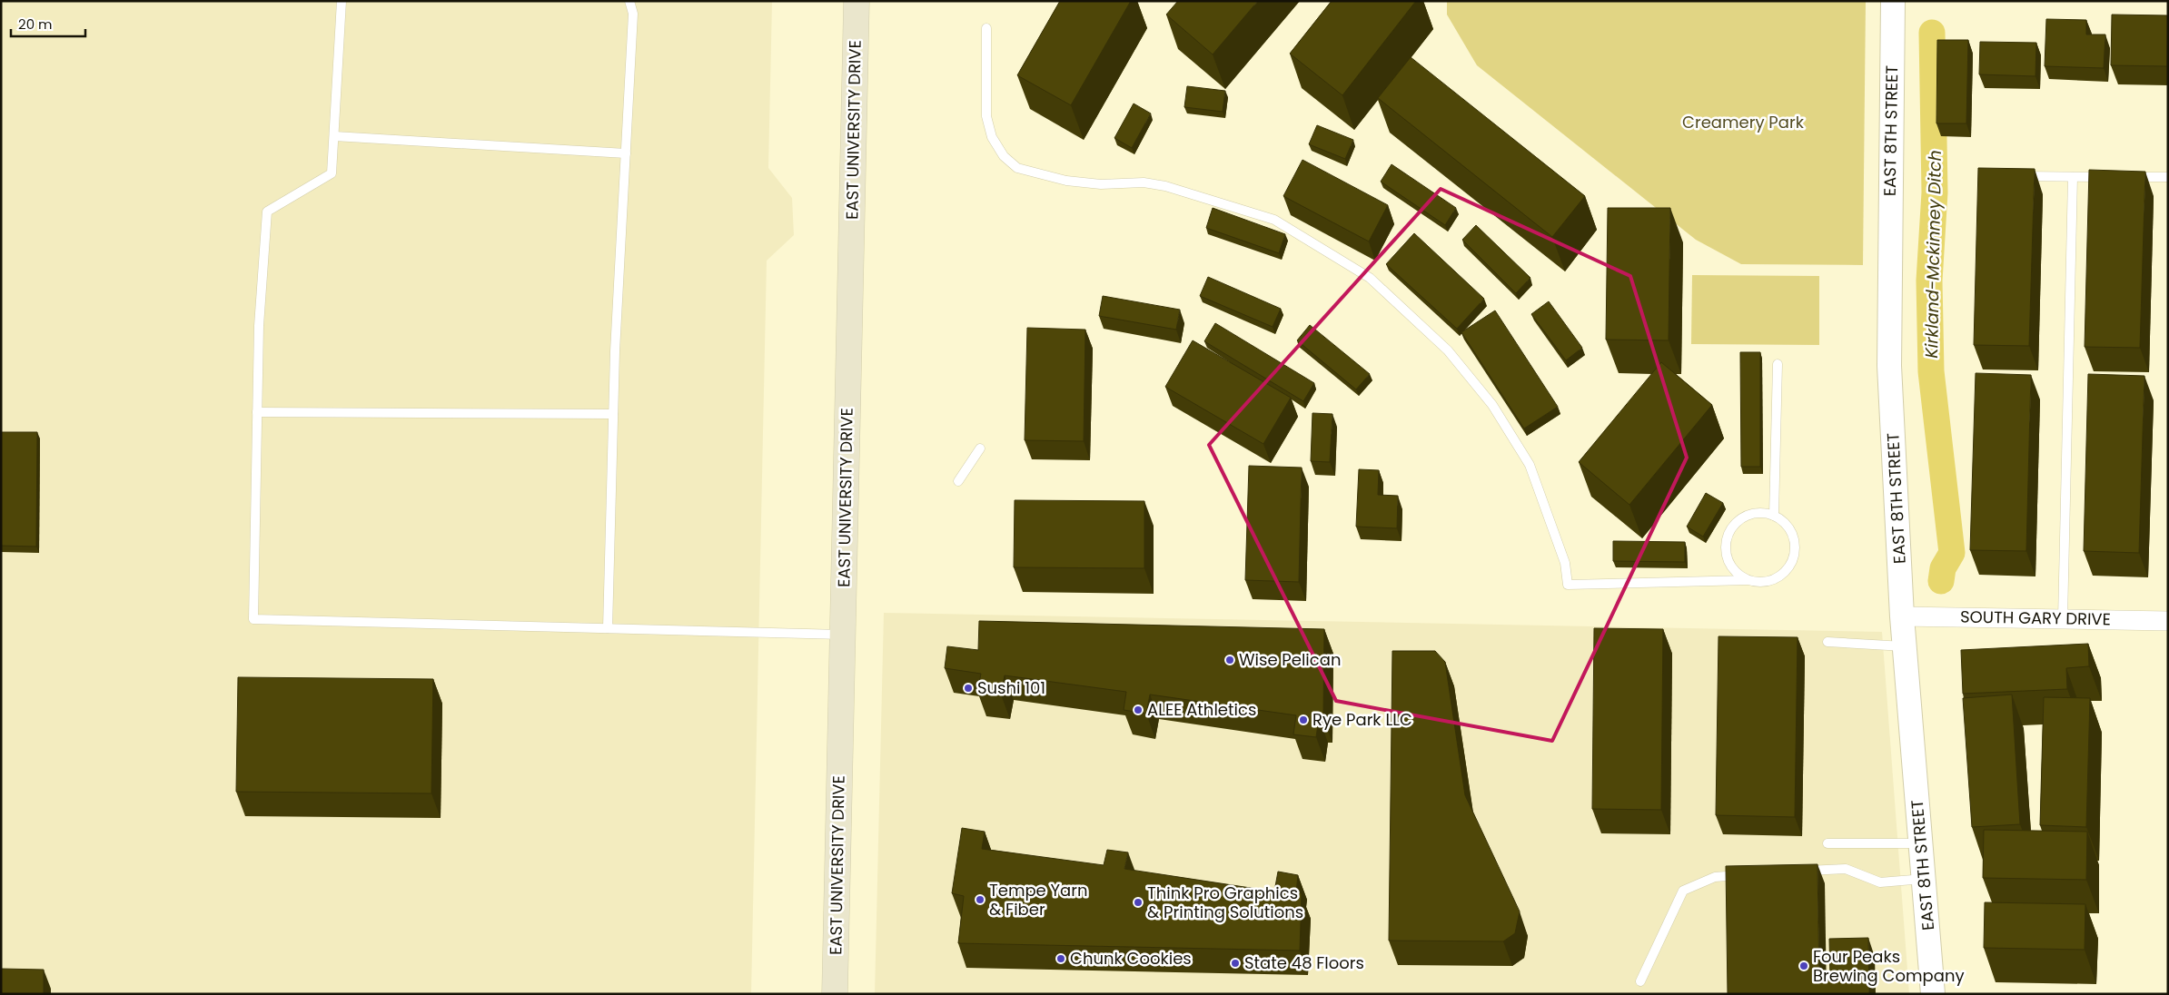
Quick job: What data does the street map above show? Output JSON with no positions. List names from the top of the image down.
{
  "streets": {
    "main road": ["EAST UNIVERSITY DRIVE"],
    "street": ["EAST 8TH STREET", "SOUTH GARY DRIVE"]
  },
  "crossings": [
    ["EAST 8TH STREET", "SOUTH GARY DRIVE"]
  ],
  "water": ["Kirkland-Mckinney Ditch"],
  "parks": ["Creamery Park"],
  "places": [
    "Wise Pelican",
    "Sushi 101",
    "ALEE Athletics",
    "Rye Park LLC",
    "Tempe Yarn & Fiber",
    "Think Pro Graphics & Printing Solutions",
    "Chunk Cookies",
    "State 48 Floors",
    "Four Peaks Brewing Company"
  ],
  "scale_bar": "20 m"
}
